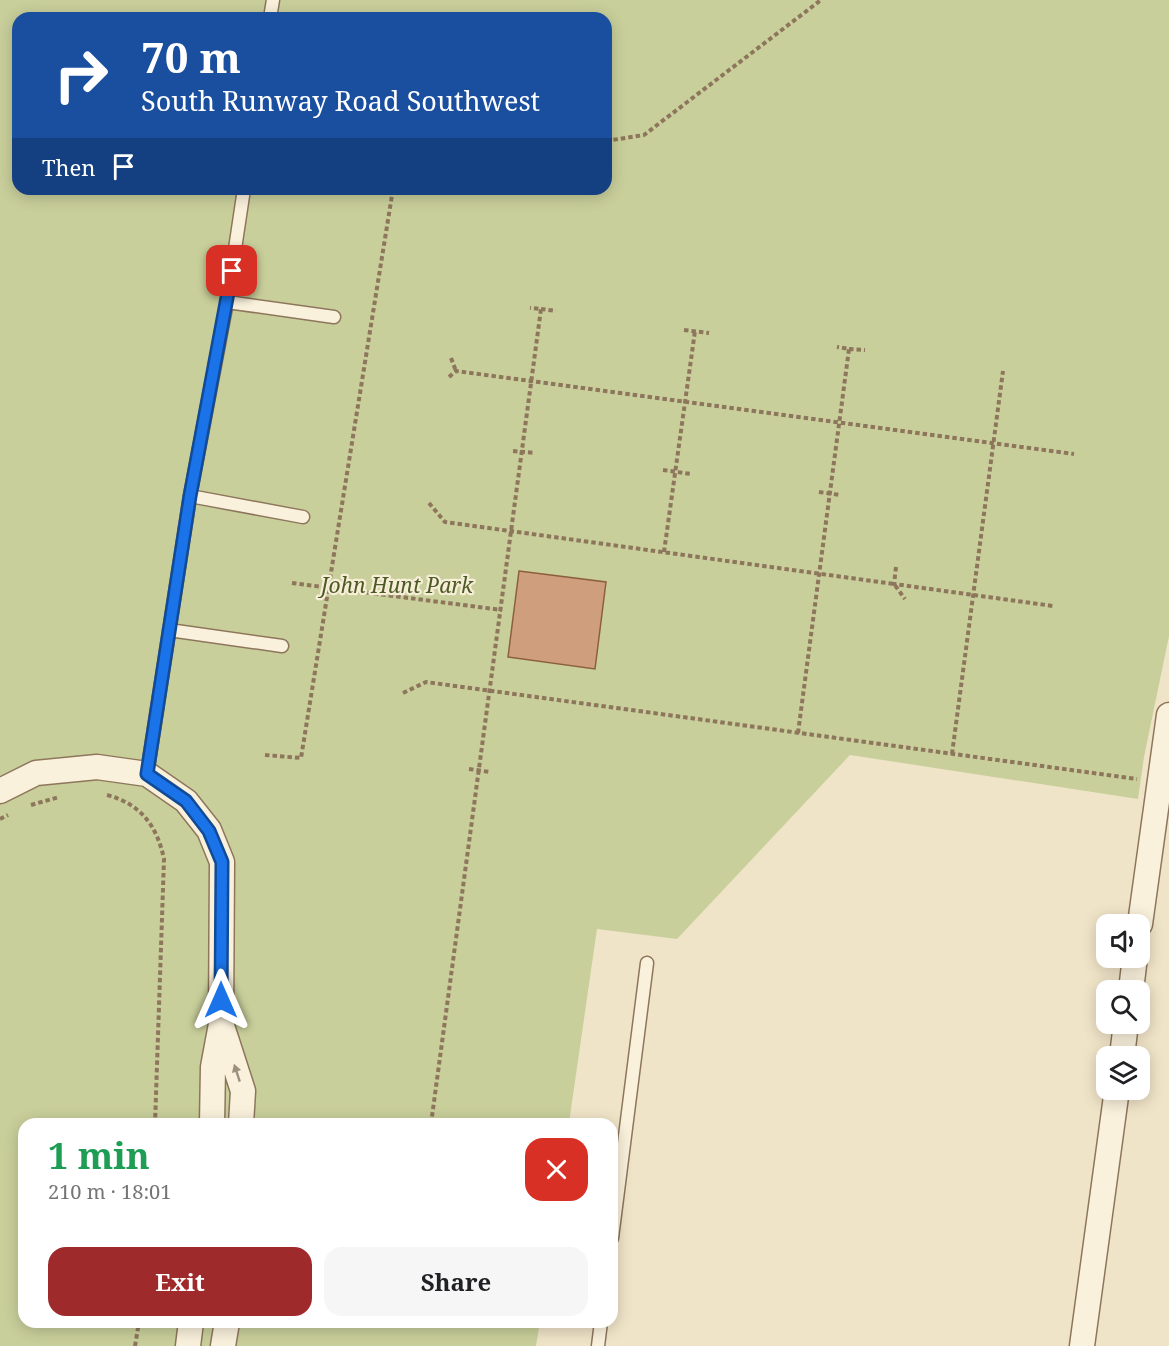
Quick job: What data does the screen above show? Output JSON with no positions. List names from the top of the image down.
{
  "parks": ["John Hunt Park"],
  "page": {
    "turn": ["70 m", "South Runway Road Southwest"],
    "then": "Then",
    "heading": ["1 min", "210 m · 18:01"],
    "buttons": ["Exit", "Share"]
  }
}
